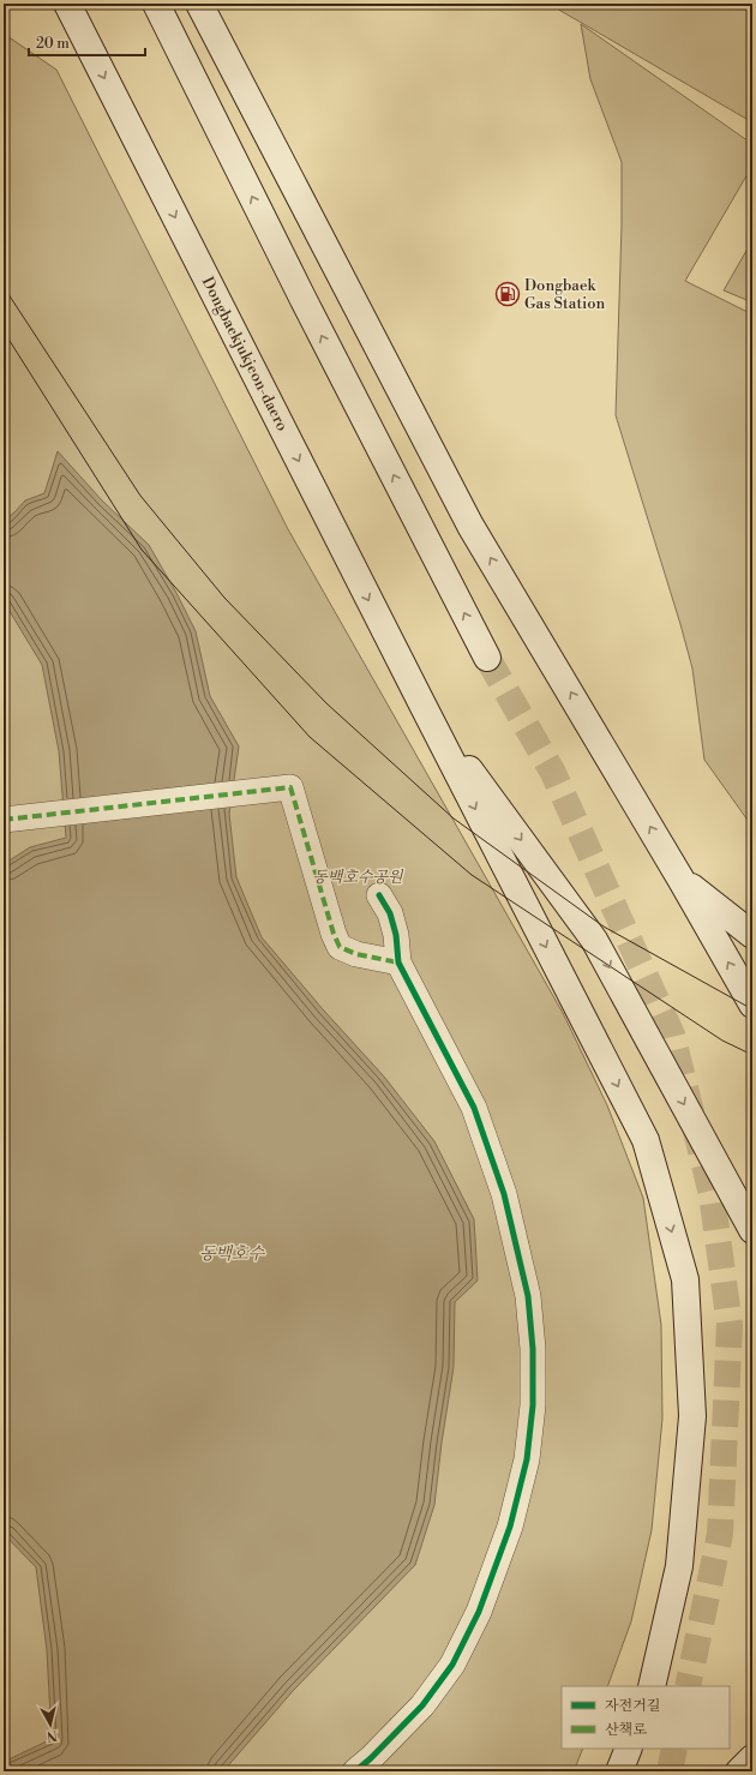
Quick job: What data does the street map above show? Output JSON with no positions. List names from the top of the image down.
{
  "streets": {
    "main road": ["Dongbaekjukjeon-daero"]
  },
  "water": ["동백호수"],
  "parks": ["동백호수공원"],
  "places": {
    "fuel station": ["Dongbaek Gas Station"]
  },
  "legend": ["자전거길", "산책로"],
  "scale_bar": "20 m",
  "north": "bottom"
}
